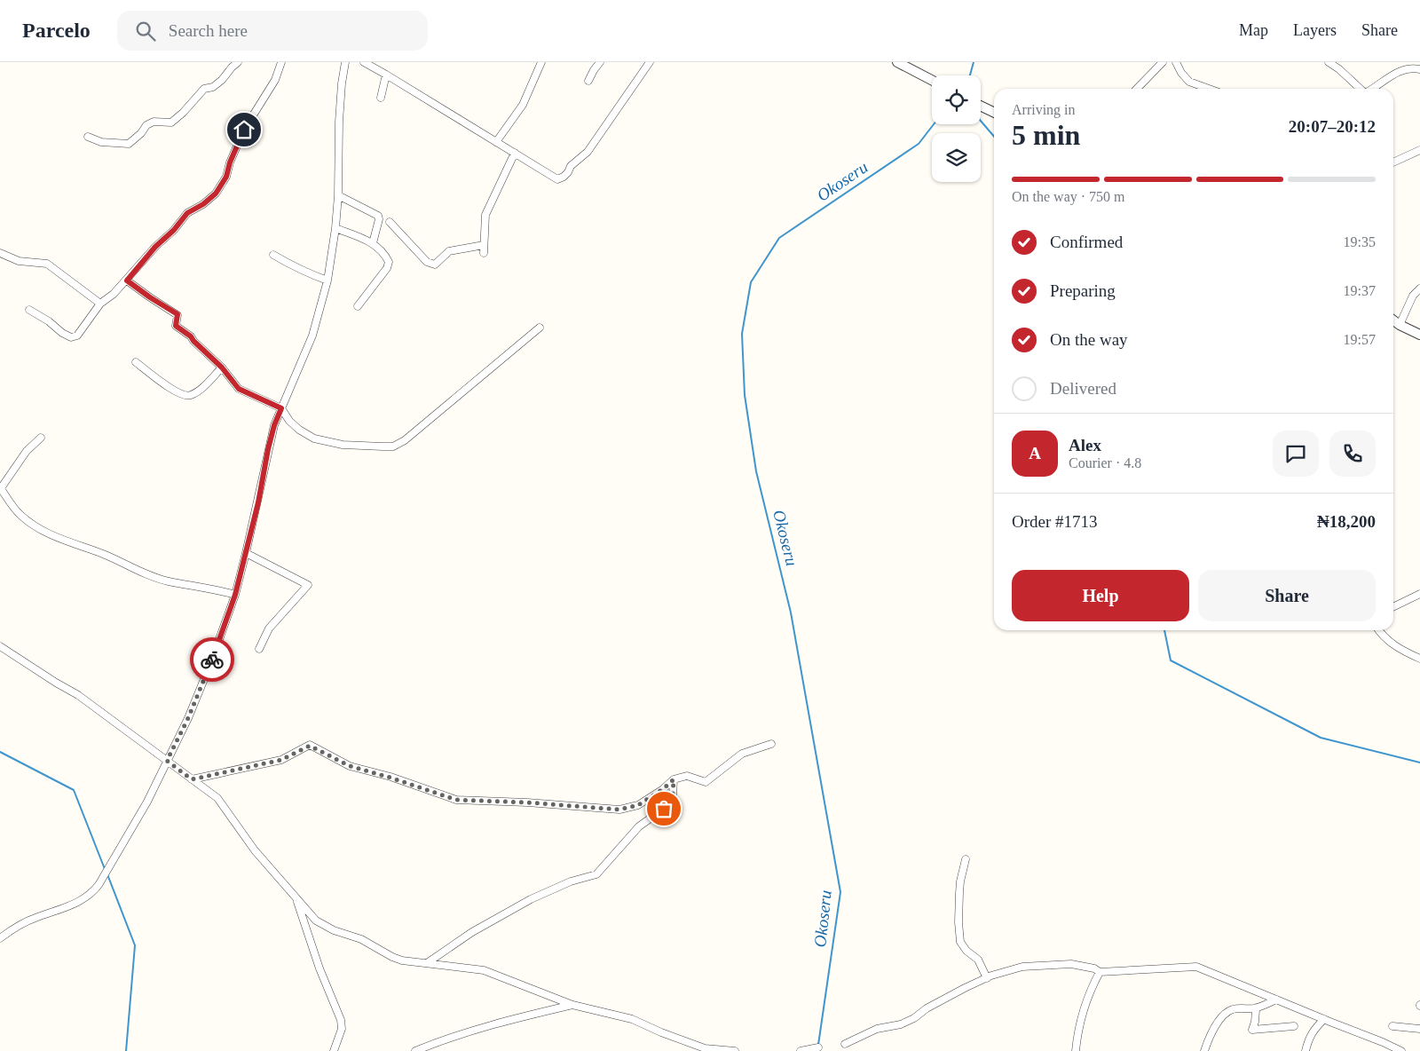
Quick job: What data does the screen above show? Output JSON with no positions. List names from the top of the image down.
{
  "water": ["Okoseru"],
  "page": {
    "header": "Parcelo",
    "search": "Search here",
    "nav": ["Map", "Layers", "Share"],
    "heading": ["5 min", "Arriving in", "20:07–20:12"],
    "panel": [
      "Alex",
      "Courier · 4.8",
      "Order #1713",
      "₦18,200"
    ],
    "bar": "On the way · 750 m",
    "list": [
      ["Confirmed", "19:35"],
      ["Preparing", "19:37"],
      ["On the way", "19:57"],
      "Delivered"
    ],
    "round": "A",
    "buttons": ["Help", "Share"]
  }
}
